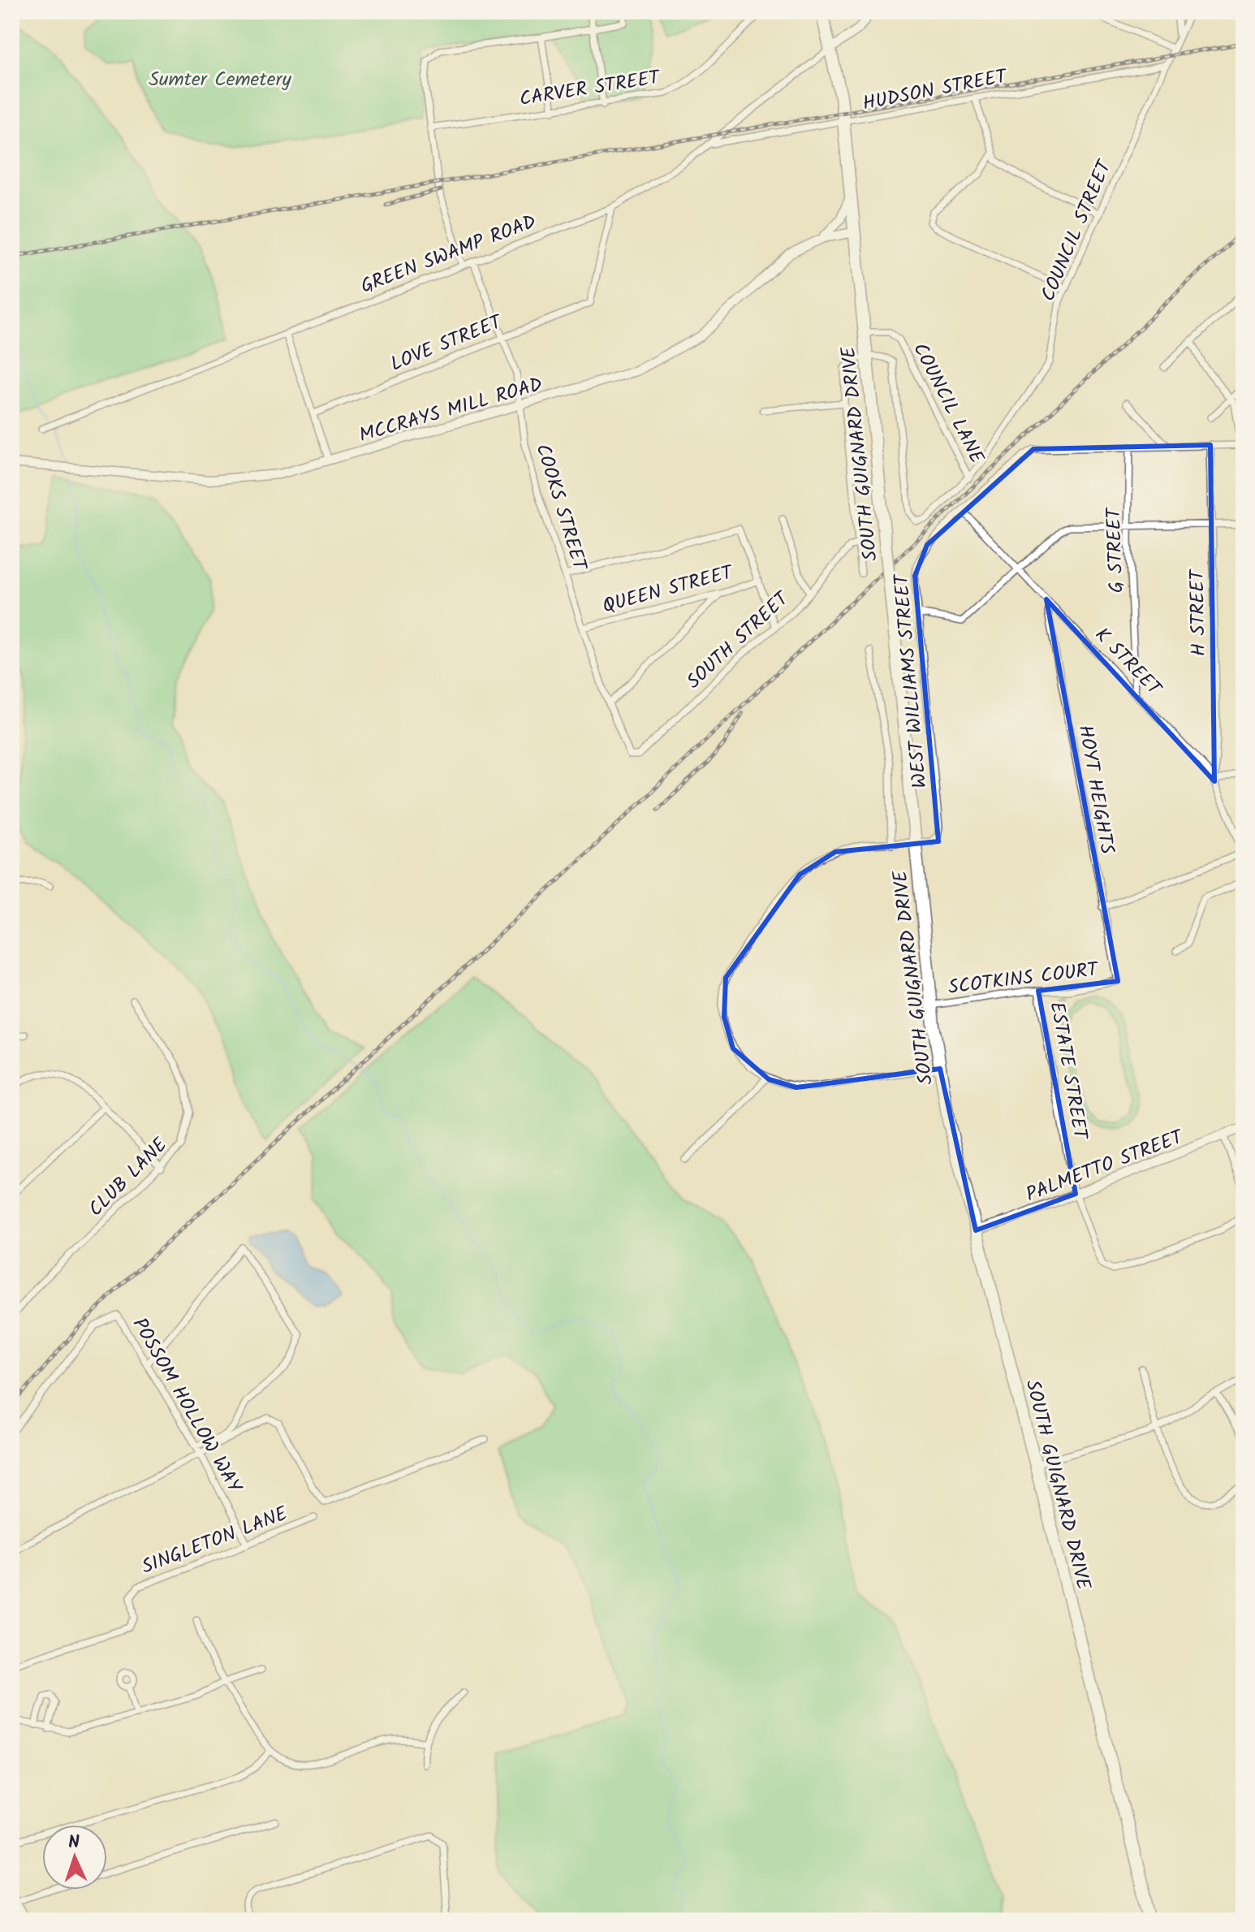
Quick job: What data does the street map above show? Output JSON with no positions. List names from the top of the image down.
{
  "streets": {
    "highway": ["SOUTH GUIGNARD DRIVE"],
    "street": [
      "CARVER STREET",
      "HUDSON STREET",
      "COUNCIL STREET",
      "GREEN SWAMP ROAD",
      "LOVE STREET",
      "COUNCIL LANE",
      "MCCRAYS MILL ROAD",
      "COOKS STREET",
      "G STREET",
      "QUEEN STREET",
      "H STREET",
      "SOUTH STREET",
      "K STREET",
      "WEST WILLIAMS STREET",
      "HOYT HEIGHTS",
      "SCOTKINS COURT",
      "ESTATE STREET",
      "PALMETTO STREET",
      "CLUB LANE",
      "POSSOM HOLLOW WAY",
      "SINGLETON LANE"
    ]
  },
  "crossings": [
    ["HUDSON STREET", "COUNCIL STREET"],
    ["HUDSON STREET", "GREEN SWAMP ROAD"],
    ["HUDSON STREET", "SOUTH GUIGNARD DRIVE"],
    ["COUNCIL STREET", "COUNCIL LANE"],
    ["COUNCIL STREET", "SOUTH GUIGNARD DRIVE"],
    ["GREEN SWAMP ROAD", "LOVE STREET"],
    ["GREEN SWAMP ROAD", "SOUTH GUIGNARD DRIVE"],
    ["GREEN SWAMP ROAD", "COOKS STREET"],
    ["LOVE STREET", "COOKS STREET"],
    ["COUNCIL LANE", "SOUTH GUIGNARD DRIVE"],
    ["MCCRAYS MILL ROAD", "SOUTH GUIGNARD DRIVE"],
    ["MCCRAYS MILL ROAD", "COOKS STREET"],
    ["SOUTH GUIGNARD DRIVE", "WEST WILLIAMS STREET"],
    ["SOUTH GUIGNARD DRIVE", "SCOTKINS COURT"],
    ["SOUTH GUIGNARD DRIVE", "PALMETTO STREET"],
    ["COOKS STREET", "QUEEN STREET"],
    ["COOKS STREET", "SOUTH STREET"],
    ["G STREET", "K STREET"],
    ["G STREET", "WEST WILLIAMS STREET"],
    ["H STREET", "K STREET"],
    ["H STREET", "WEST WILLIAMS STREET"],
    ["K STREET", "WEST WILLIAMS STREET"],
    ["K STREET", "HOYT HEIGHTS"],
    ["HOYT HEIGHTS", "SCOTKINS COURT"],
    ["SCOTKINS COURT", "ESTATE STREET"],
    ["ESTATE STREET", "PALMETTO STREET"],
    ["POSSOM HOLLOW WAY", "SINGLETON LANE"]
  ],
  "parks": ["Sumter Cemetery"],
  "north": "top"
}
